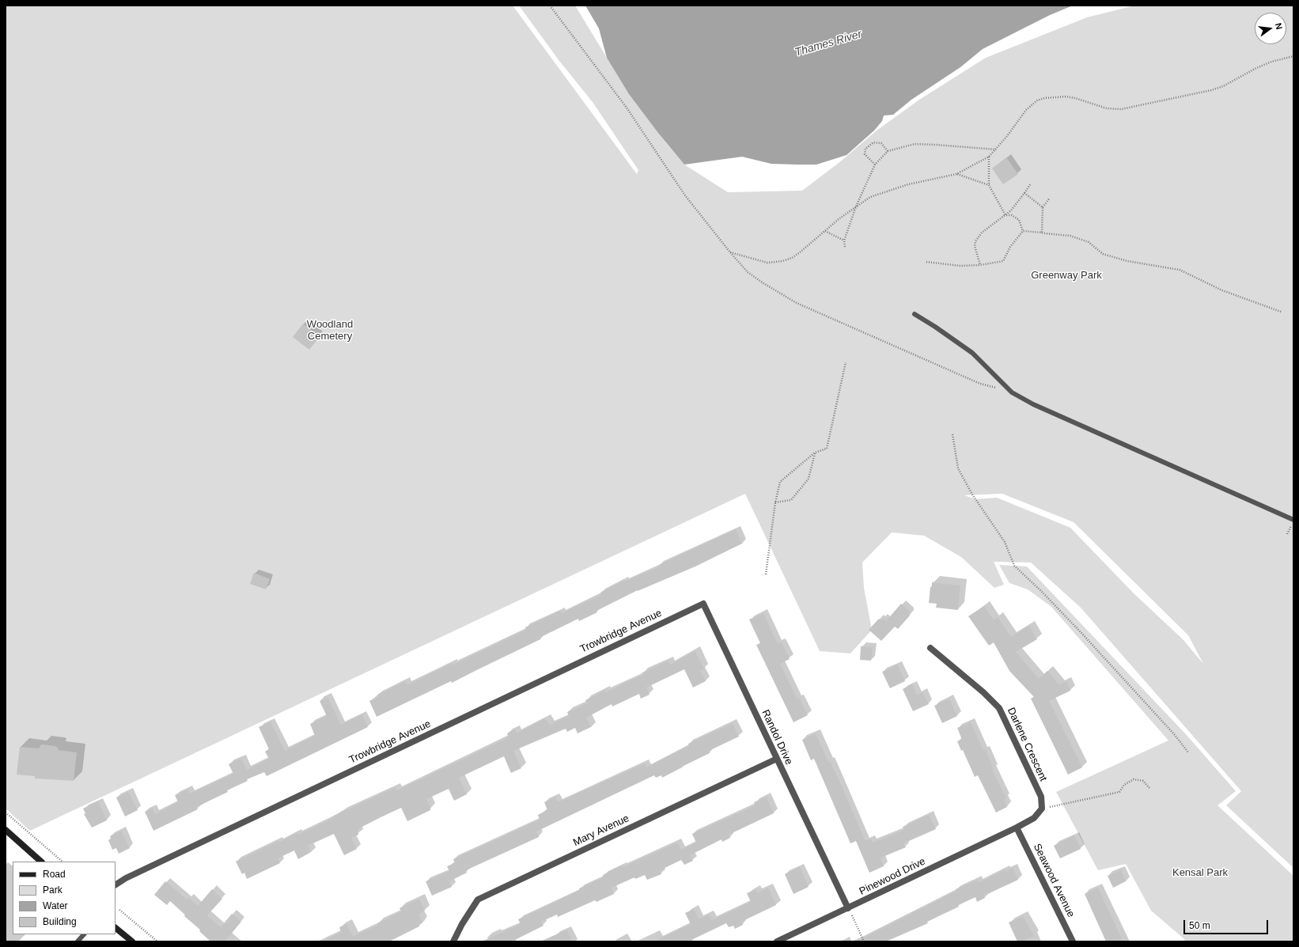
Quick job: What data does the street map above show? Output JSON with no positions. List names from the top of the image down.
{
  "streets": {
    "street": [
      "Trowbridge Avenue",
      "Randol Drive",
      "Darlene Crescent",
      "Mary Avenue",
      "Pinewood Drive",
      "Seawood Avenue"
    ]
  },
  "crossings": [
    ["Trowbridge Avenue", "Randol Drive"],
    ["Randol Drive", "Mary Avenue"],
    ["Randol Drive", "Pinewood Drive"],
    ["Pinewood Drive", "Seawood Avenue"]
  ],
  "water": ["Thames River"],
  "parks": ["Greenway Park", "Woodland Cemetery", "Kensal Park"],
  "legend": [
    "Road",
    "Park",
    "Water",
    "Building"
  ],
  "scale_bar": "50 m",
  "north": "right"
}
